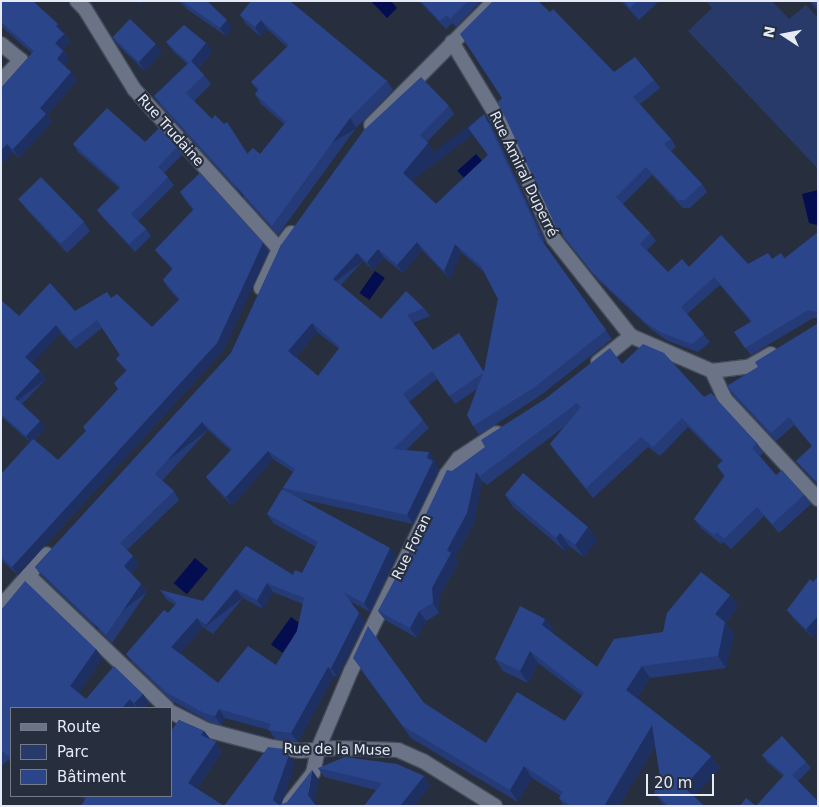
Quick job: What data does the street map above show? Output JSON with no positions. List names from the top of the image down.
{
  "streets": {
    "street": [
      "Rue Trudaine",
      "Rue Amiral Duperré",
      "Rue Foran",
      "Rue de la Muse"
    ]
  },
  "crossings": [
    ["Rue Foran", "Rue de la Muse"]
  ],
  "legend": ["Route", "Parc", "Bâtiment"],
  "scale_bar": "20 m",
  "north": "left"
}
